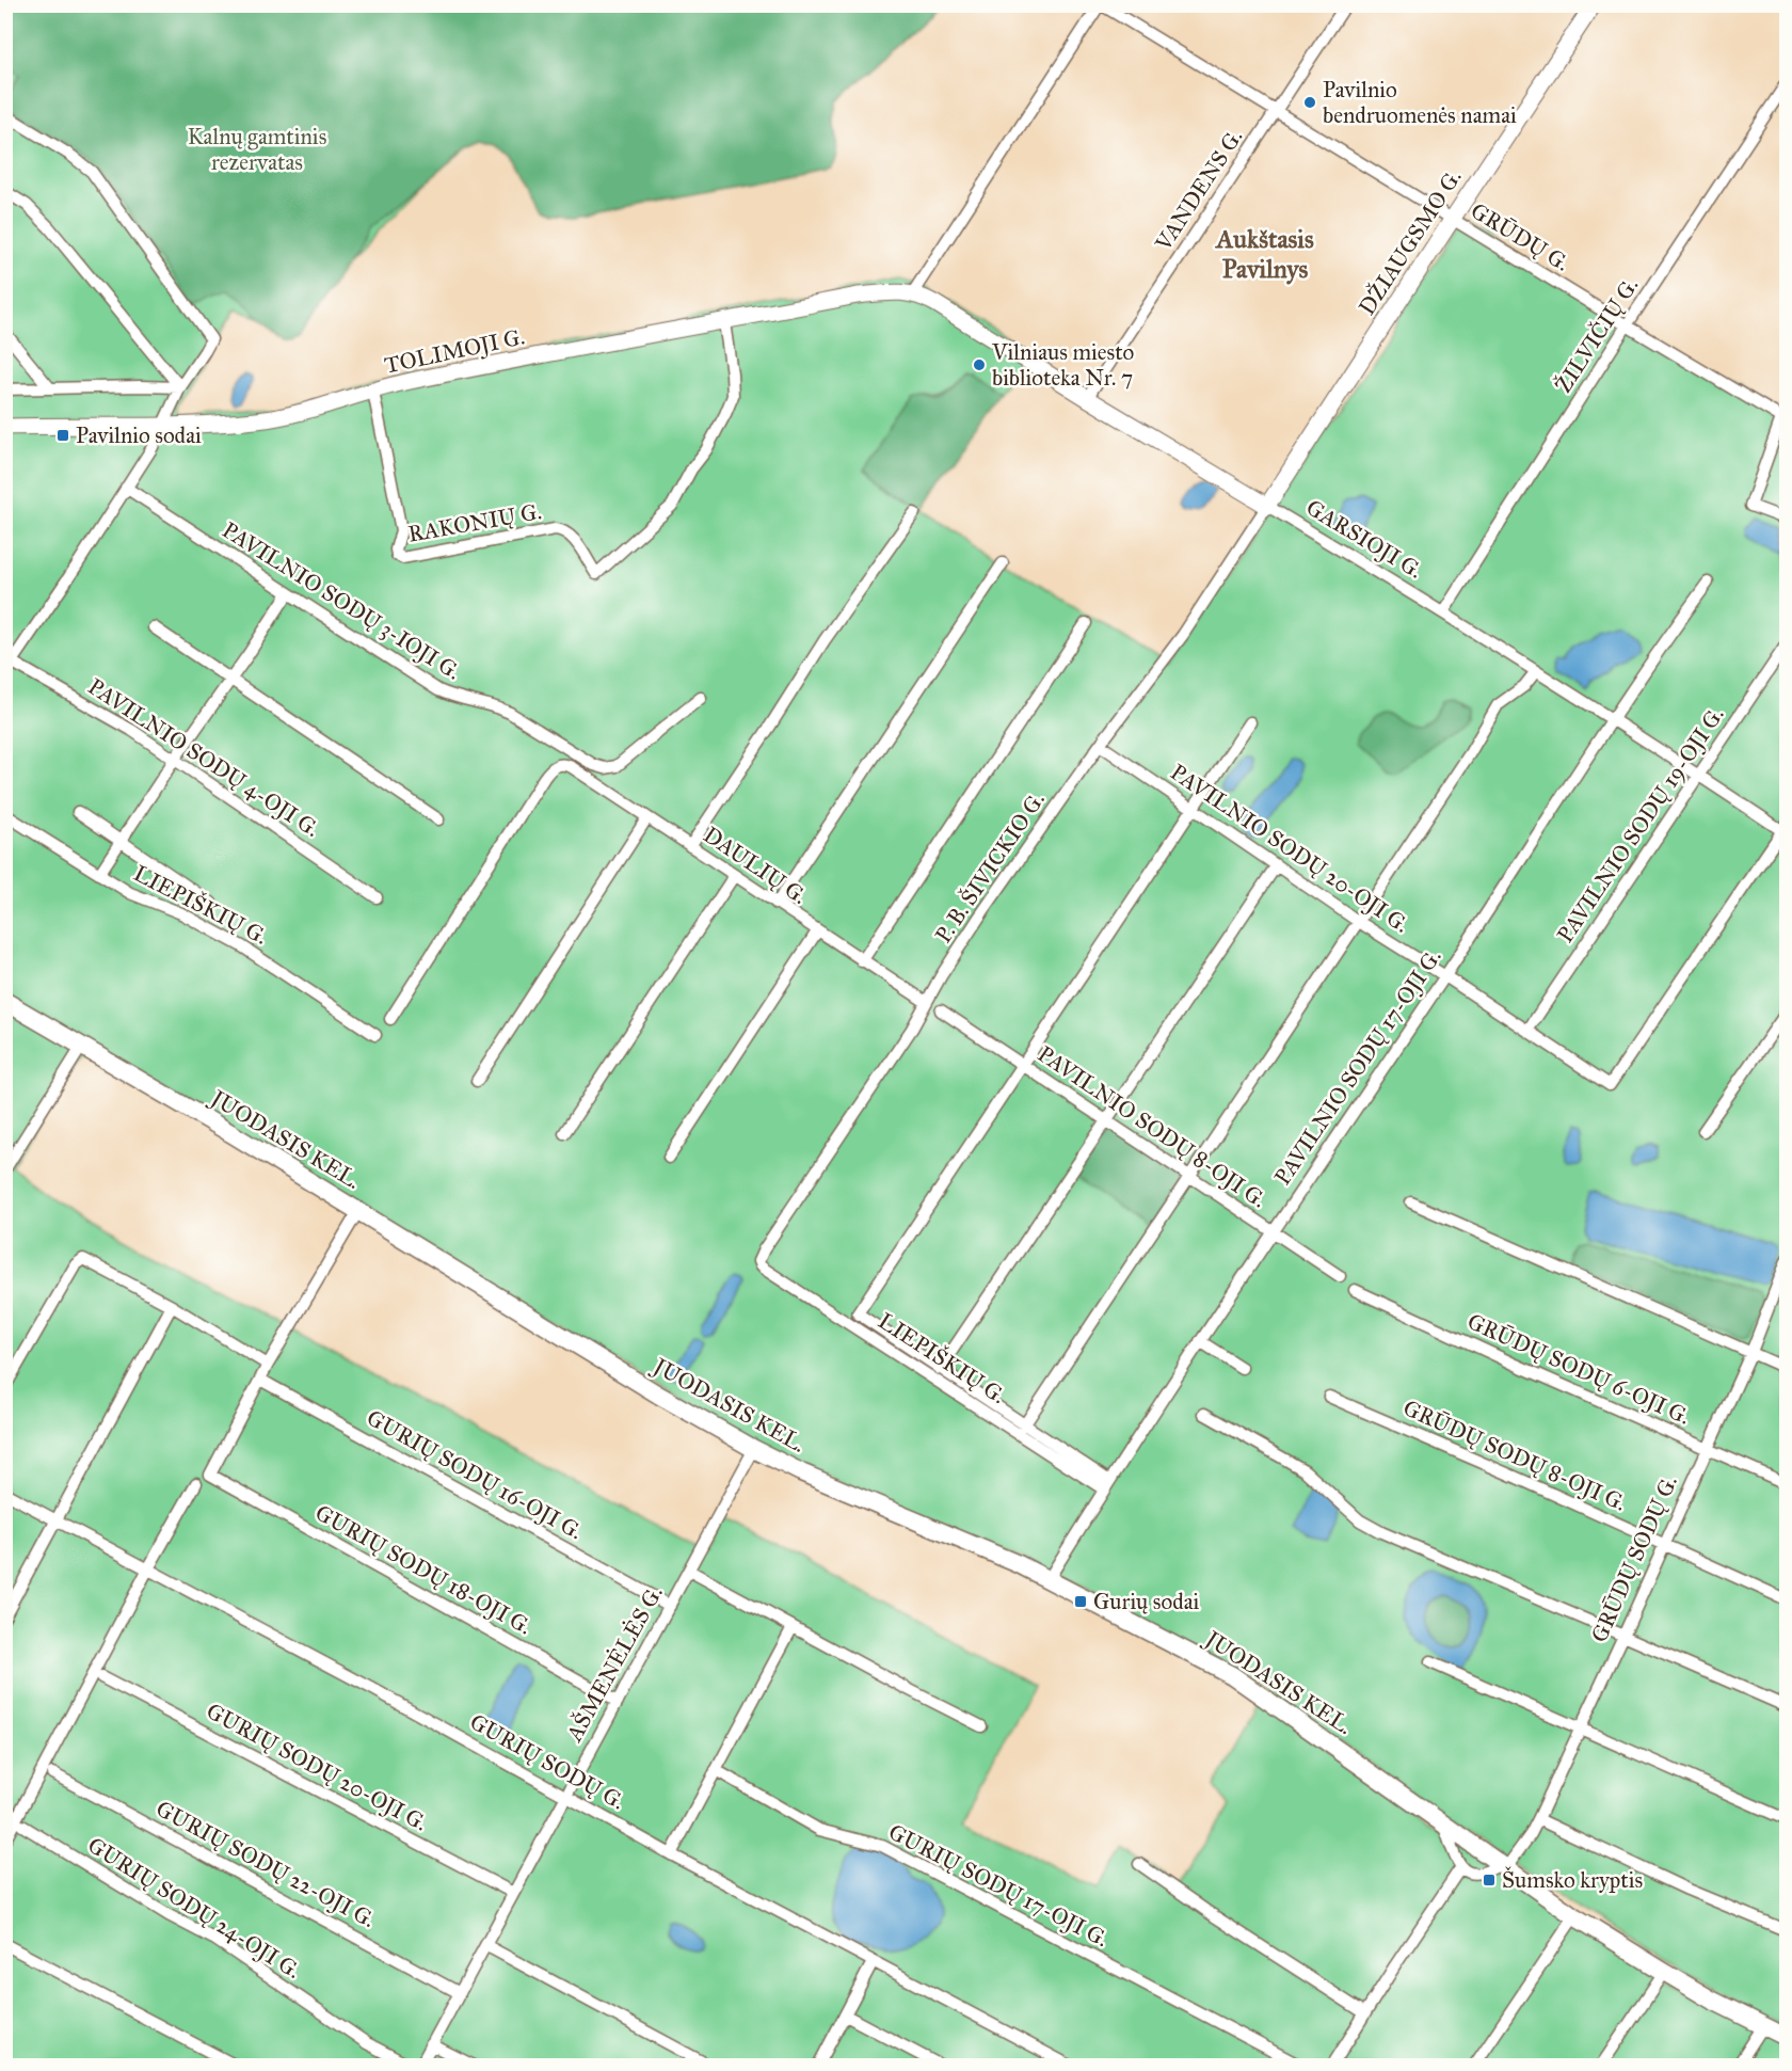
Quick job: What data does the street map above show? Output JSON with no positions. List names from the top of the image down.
{
  "streets": {
    "main road": ["JUODASIS KEL."],
    "street": [
      "VANDENS G.",
      "GRŪDŲ G.",
      "DŽIAUGSMO G.",
      "ŽILVIČIŲ G.",
      "TOLIMOJI G.",
      "RAKONIŲ G.",
      "GARSIOJI G.",
      "PAVILNIO SODŲ 3-IOJI G.",
      "PAVILNIO SODŲ 4-OJI G.",
      "PAVILNIO SODŲ 19-OJI G.",
      "PAVILNIO SODŲ 20-OJI G.",
      "DAULIŲ G.",
      "P. B. ŠIVICKIO G.",
      "LIEPIŠKIŲ G.",
      "PAVILNIO SODŲ 17-OJI G.",
      "PAVILNIO SODŲ 8-OJI G.",
      "GRŪDŲ SODŲ 6-OJI G.",
      "GRŪDŲ SODŲ 8-OJI G.",
      "GURIŲ SODŲ 16-OJI G.",
      "GRŪDŲ SODŲ G.",
      "GURIŲ SODŲ 18-OJI G.",
      "AŠMENĖLĖS G.",
      "GURIŲ SODŲ G.",
      "GURIŲ SODŲ 20-OJI G.",
      "GURIŲ SODŲ 22-OJI G.",
      "GURIŲ SODŲ 17-OJI G.",
      "GURIŲ SODŲ 24-OJI G."
    ]
  },
  "crossings": [
    ["VANDENS G.", "GRŪDŲ G."],
    ["VANDENS G.", "GARSIOJI G."],
    ["GRŪDŲ G.", "DŽIAUGSMO G."],
    ["GRŪDŲ G.", "ŽILVIČIŲ G."],
    ["DŽIAUGSMO G.", "GARSIOJI G."],
    ["DŽIAUGSMO G.", "P. B. ŠIVICKIO G."],
    ["ŽILVIČIŲ G.", "GARSIOJI G."],
    ["TOLIMOJI G.", "RAKONIŲ G."],
    ["TOLIMOJI G.", "GARSIOJI G."],
    ["GARSIOJI G.", "PAVILNIO SODŲ 19-OJI G."],
    ["GARSIOJI G.", "PAVILNIO SODŲ 20-OJI G."],
    ["GARSIOJI G.", "P. B. ŠIVICKIO G."],
    ["GARSIOJI G.", "PAVILNIO SODŲ 17-OJI G."],
    ["PAVILNIO SODŲ 19-OJI G.", "PAVILNIO SODŲ 20-OJI G."],
    ["PAVILNIO SODŲ 20-OJI G.", "P. B. ŠIVICKIO G."],
    ["PAVILNIO SODŲ 20-OJI G.", "PAVILNIO SODŲ 17-OJI G."],
    ["DAULIŲ G.", "P. B. ŠIVICKIO G."],
    ["P. B. ŠIVICKIO G.", "LIEPIŠKIŲ G."],
    ["LIEPIŠKIŲ G.", "PAVILNIO SODŲ 17-OJI G."],
    ["PAVILNIO SODŲ 17-OJI G.", "PAVILNIO SODŲ 8-OJI G."],
    ["PAVILNIO SODŲ 17-OJI G.", "JUODASIS KEL."],
    ["JUODASIS KEL.", "GRŪDŲ SODŲ G."],
    ["JUODASIS KEL.", "AŠMENĖLĖS G."],
    ["GRŪDŲ SODŲ 6-OJI G.", "GRŪDŲ SODŲ G."],
    ["GRŪDŲ SODŲ 8-OJI G.", "GRŪDŲ SODŲ G."],
    ["GURIŲ SODŲ 16-OJI G.", "GURIŲ SODŲ 18-OJI G."],
    ["GURIŲ SODŲ 16-OJI G.", "AŠMENĖLĖS G."],
    ["GURIŲ SODŲ 18-OJI G.", "AŠMENĖLĖS G."],
    ["AŠMENĖLĖS G.", "GURIŲ SODŲ G."],
    ["AŠMENĖLĖS G.", "GURIŲ SODŲ 20-OJI G."],
    ["AŠMENĖLĖS G.", "GURIŲ SODŲ 22-OJI G."]
  ],
  "districts": ["Aukštasis Pavilnys"],
  "parks": ["Kalnų gamtinis rezervatas"],
  "places": {
    "other": ["Pavilnio bendruomenės namai", "Vilniaus miesto biblioteka Nr. 7"],
    "transit": ["Pavilnio sodai", "Gurių sodai", "Šumsko kryptis"]
  }
}
